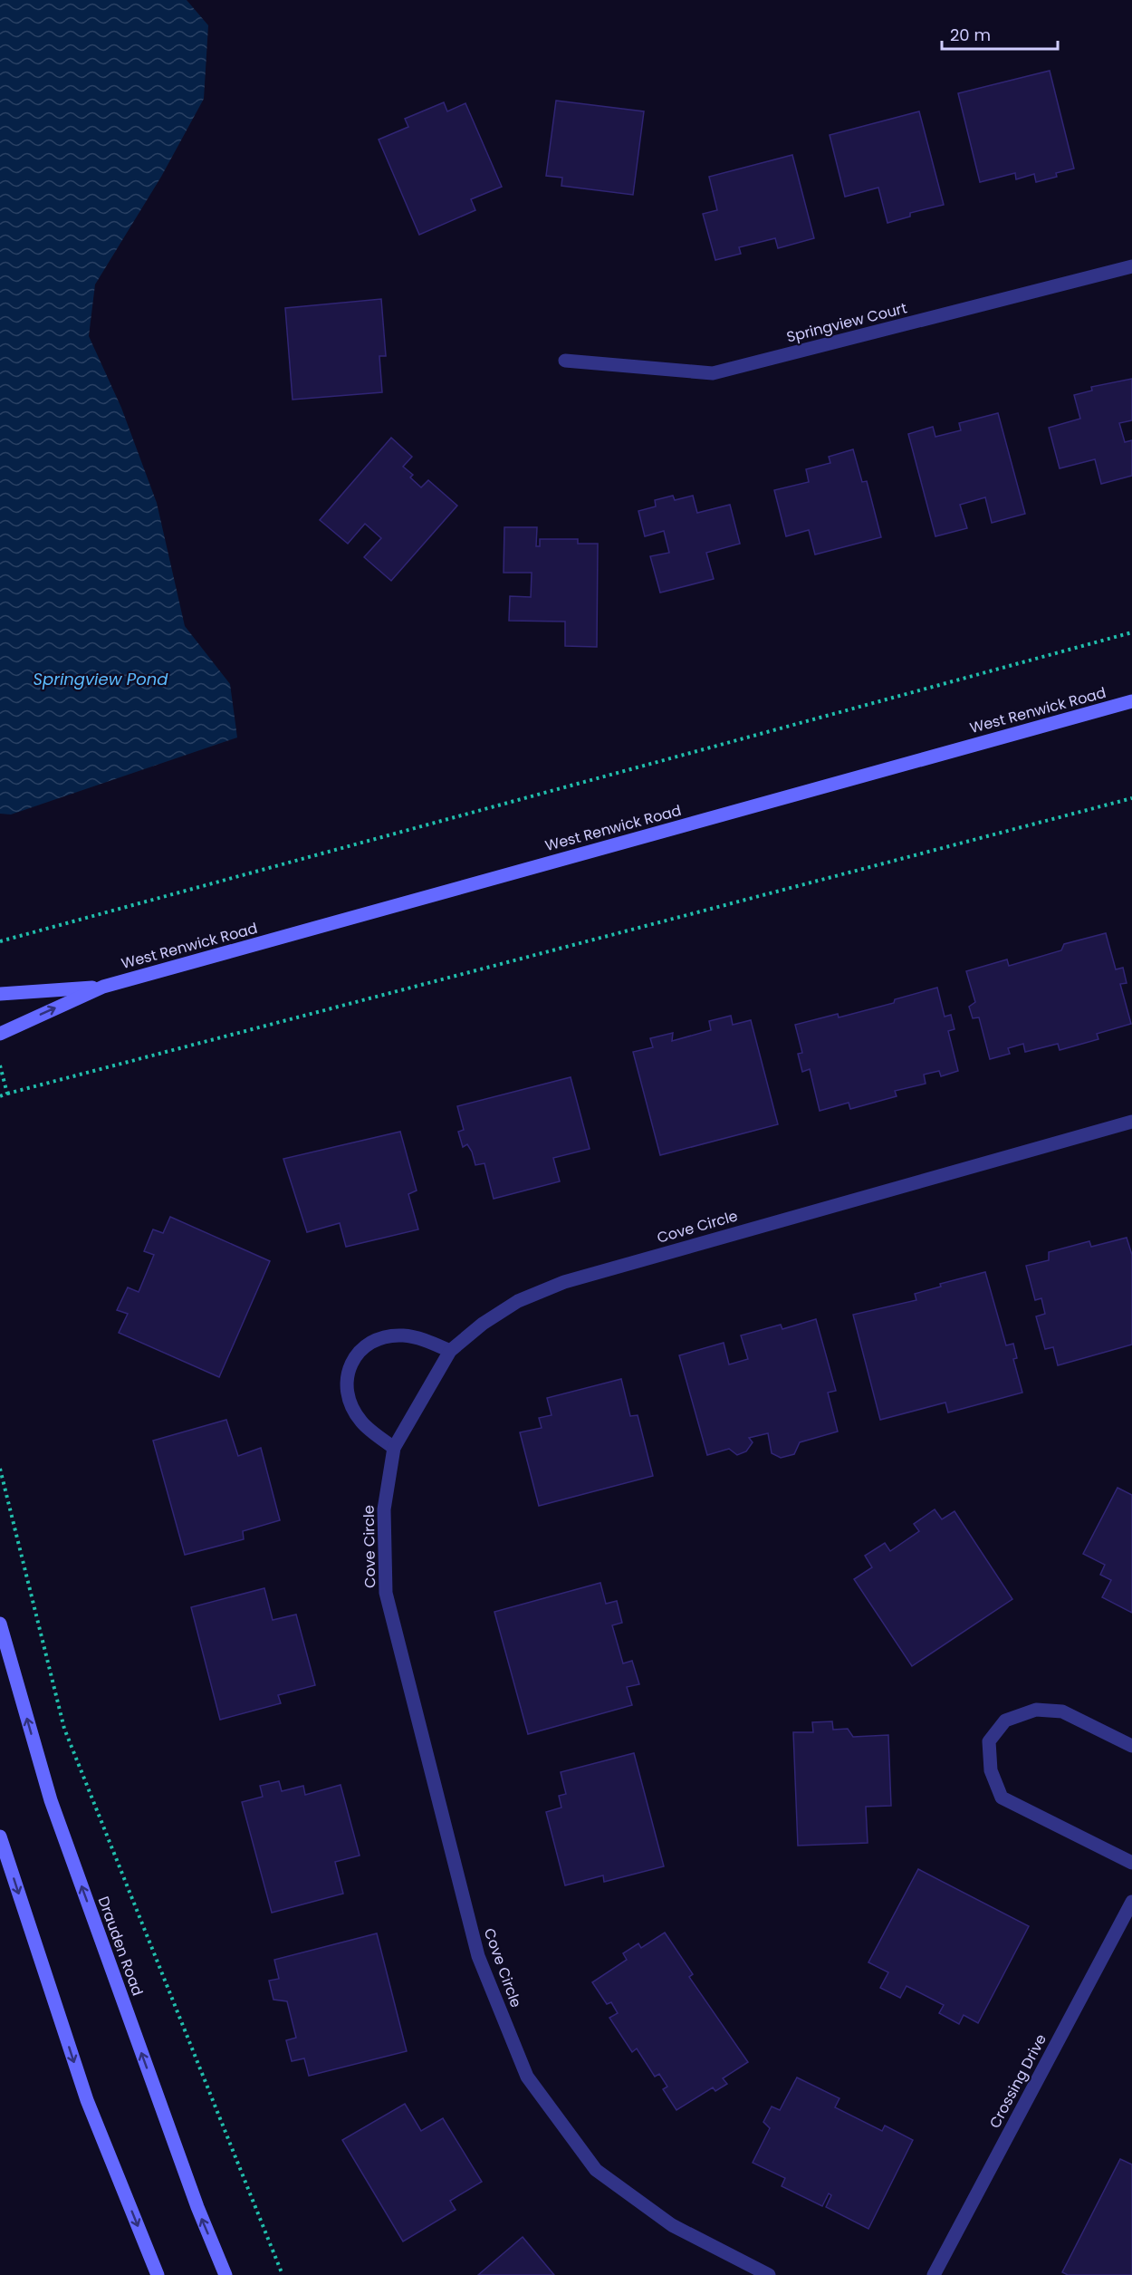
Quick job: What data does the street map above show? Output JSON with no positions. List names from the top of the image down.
{
  "streets": {
    "street": [
      "Springview Court",
      "West Renwick Road",
      "Cove Circle",
      "Drauden Road",
      "Crossing Drive"
    ]
  },
  "water": ["Springview Pond"],
  "scale_bar": "20 m"
}
